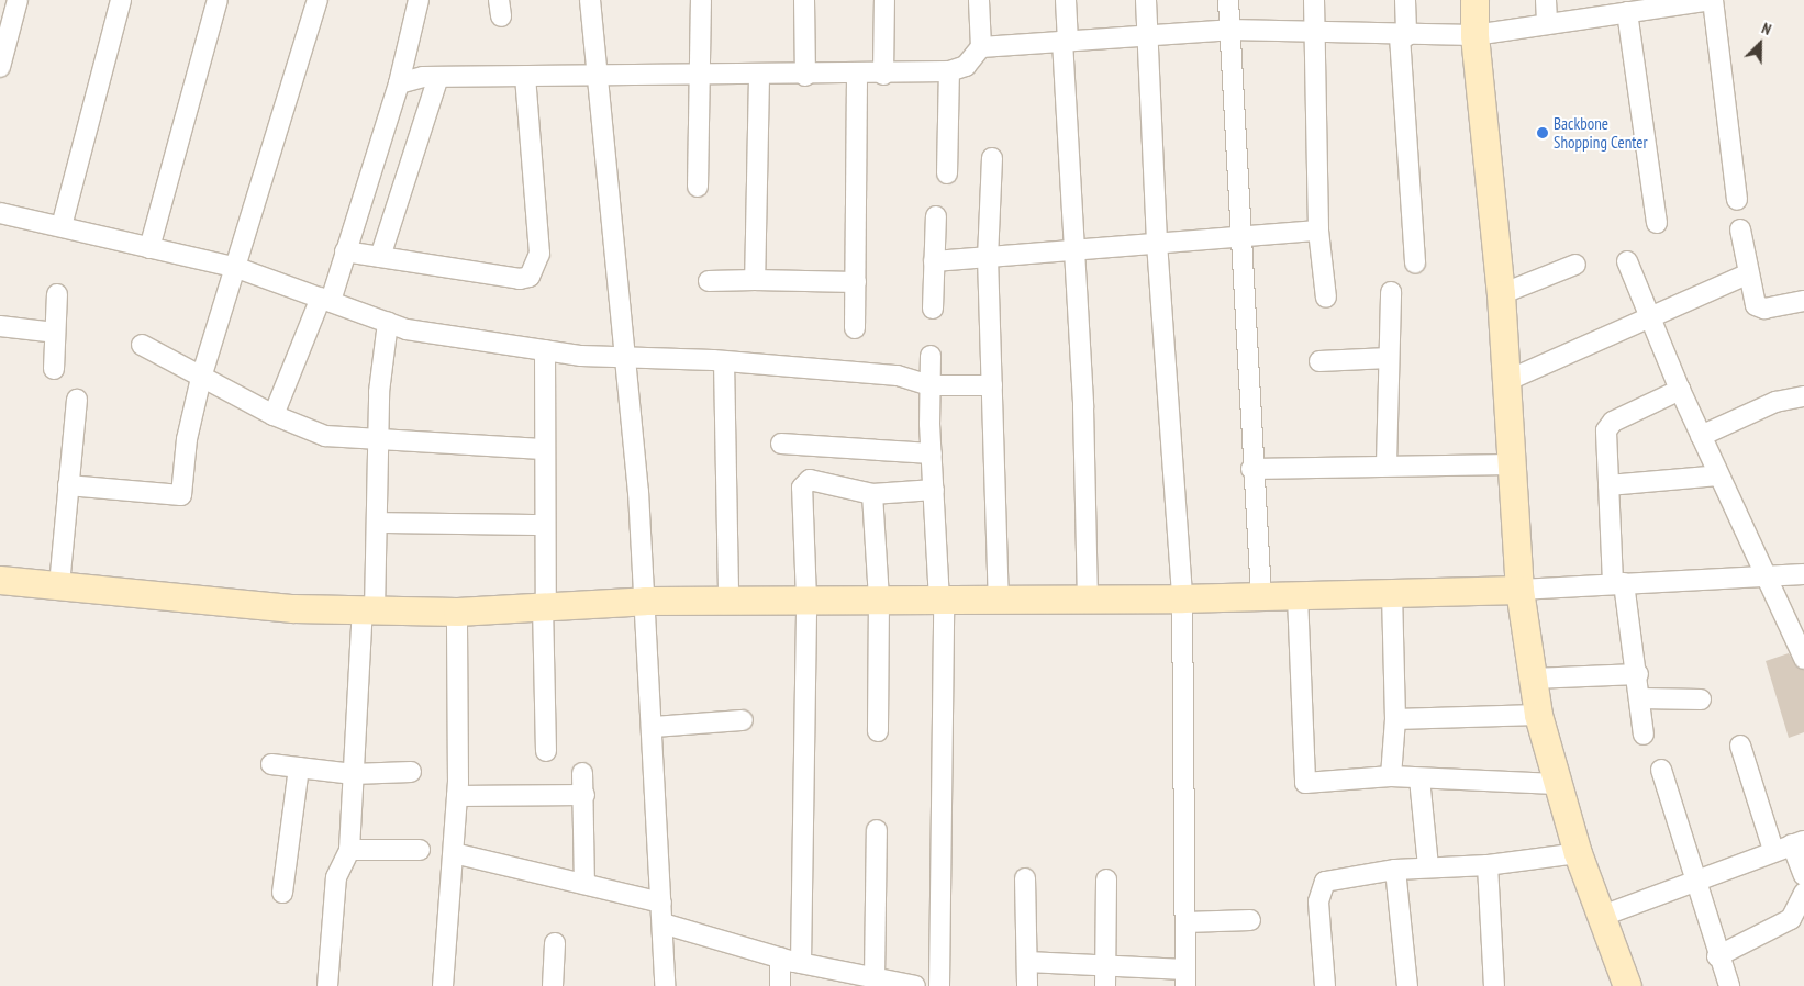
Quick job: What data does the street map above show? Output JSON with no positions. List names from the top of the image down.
{
  "places": ["Backbone Shopping Center"],
  "north": "top right"
}
